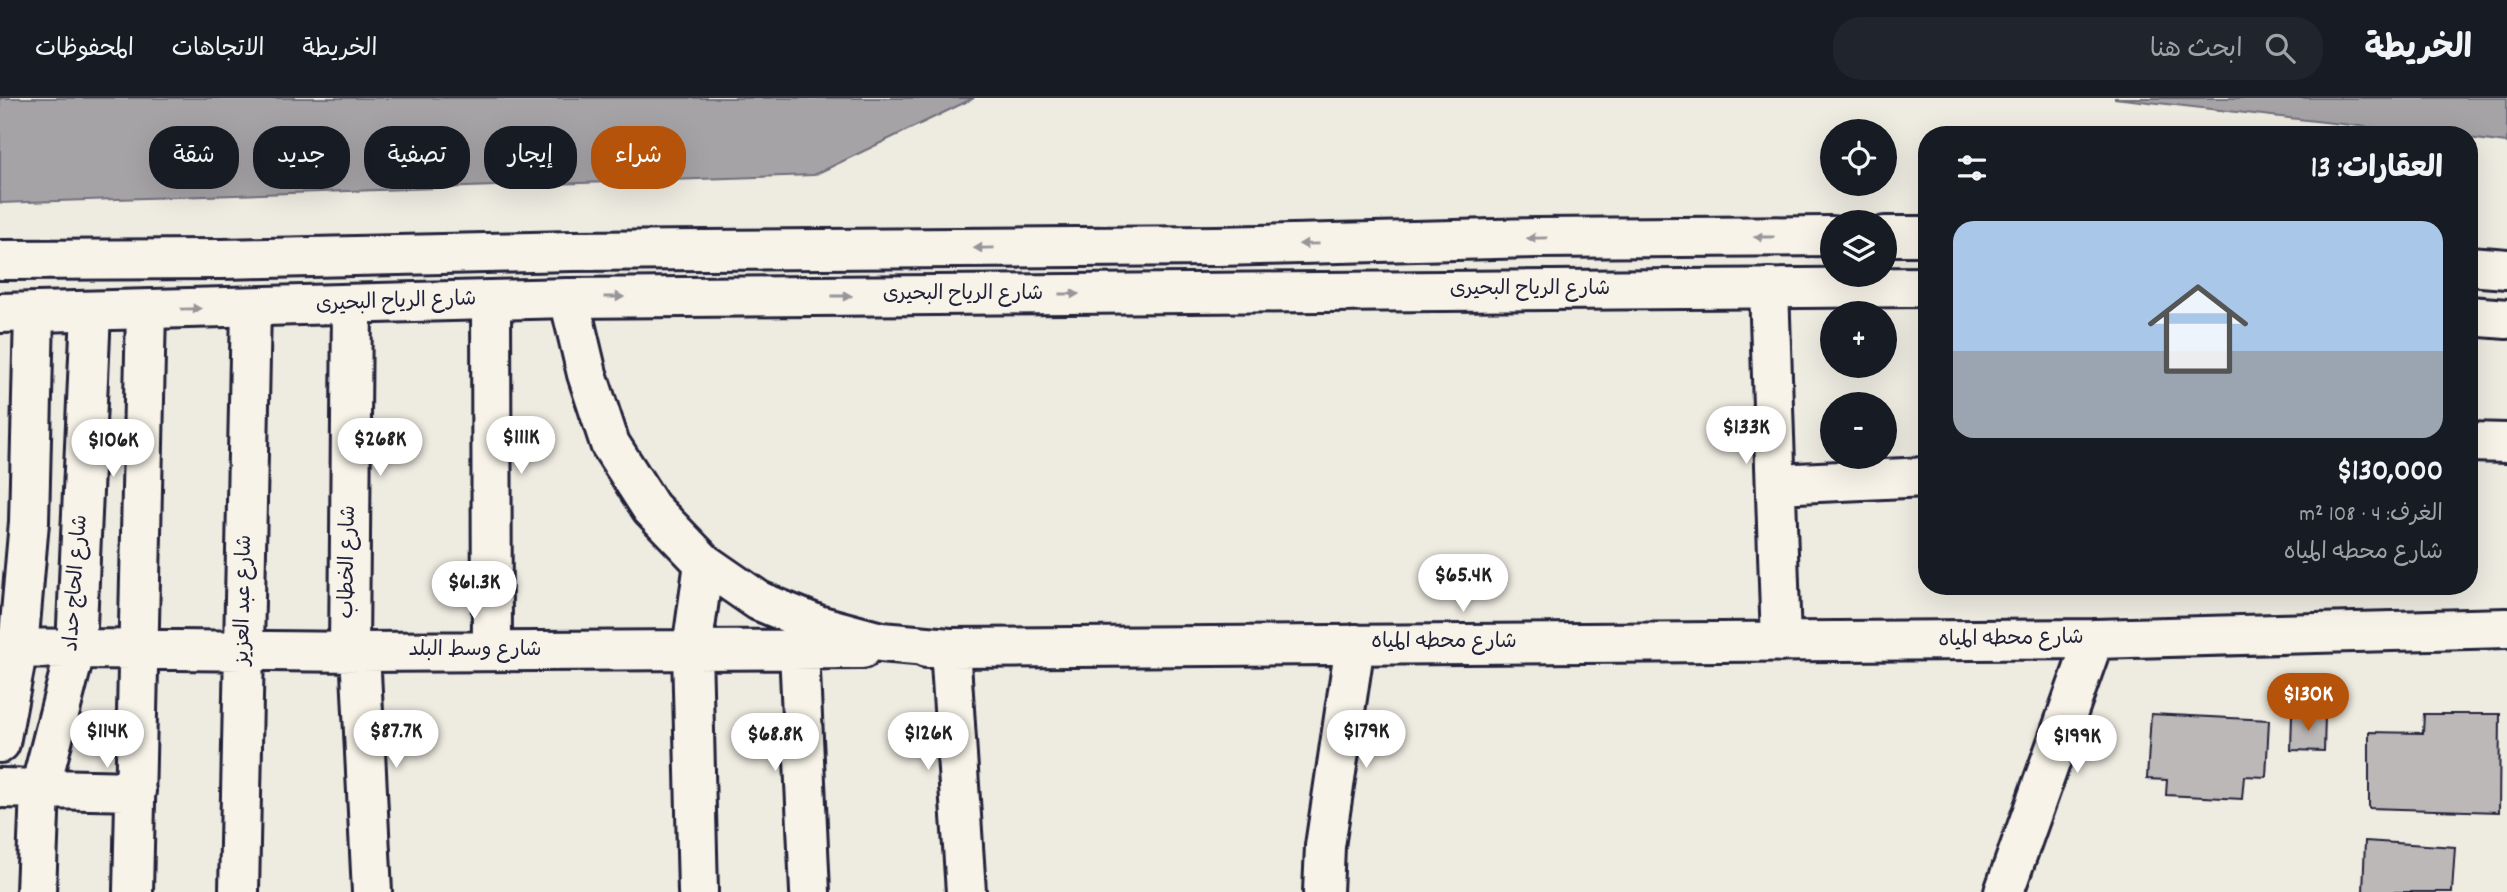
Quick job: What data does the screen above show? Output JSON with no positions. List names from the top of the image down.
{
  "streets": {
    "street": [
      "شارع الرياح البحيرى",
      "شارع الخطاب",
      "شارع الحاج حداد",
      "شارع عبد العزيز",
      "شارع محطه المياه",
      "شارع وسط البلد"
    ]
  },
  "crossings": [
    ["شارع الرياح البحيرى", "شارع الخطاب"],
    ["شارع الرياح البحيرى", "شارع الحاج حداد"],
    ["شارع الرياح البحيرى", "شارع عبد العزيز"],
    ["شارع الرياح البحيرى", "شارع محطه المياه"],
    ["شارع الخطاب", "شارع وسط البلد"],
    ["شارع الحاج حداد", "شارع وسط البلد"],
    ["شارع عبد العزيز", "شارع وسط البلد"],
    ["شارع محطه المياه", "شارع وسط البلد"]
  ],
  "page": {
    "header": "الخريطة",
    "search": "ابحث هنا",
    "nav": ["الخريطة", "الاتجاهات", "المحفوظات"],
    "map_buttons": ["+", "−"],
    "chip": [
      "شراء",
      "إيجار",
      "تصفية",
      "جديد",
      "شقة"
    ],
    "heading": "العقارات: 13",
    "list": [
      {
        "name": "$130,000",
        "note": "الغرف: 4 · 108 m² · شارع محطه المياه"
      }
    ],
    "price": [
      "$133K",
      "$111K",
      "$268K",
      "$106K",
      "$65.4K",
      "$61.3K",
      "$130K",
      "$114K",
      "$87.7K",
      "$179K",
      "$126K",
      "$68.8K",
      "$199K"
    ]
  }
}
